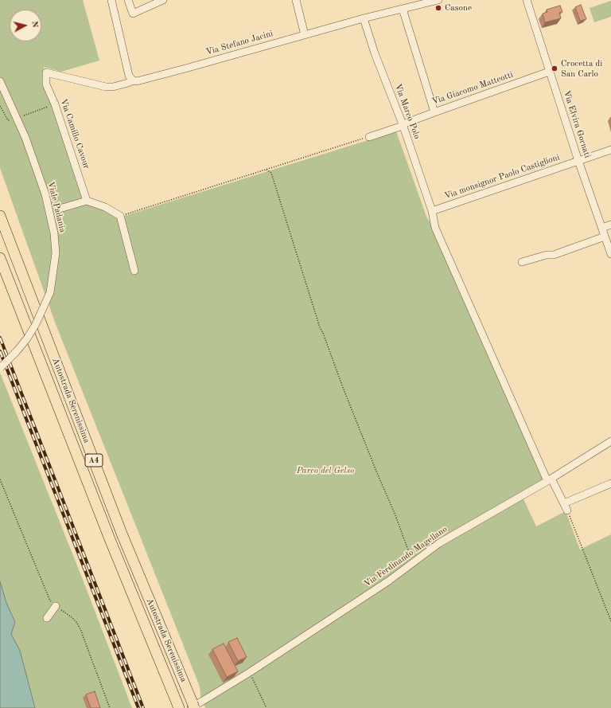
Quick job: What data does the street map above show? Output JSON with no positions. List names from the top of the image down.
{
  "streets": {
    "highway": ["Autostrada Serenissima", "A4"],
    "street": [
      "Via Stefano Jacini",
      "Via Giacomo Matteotti",
      "Via Marco Polo",
      "Via Elvira Gornati",
      "Via Camillo Cavour",
      "Via monsignor Paolo Castiglioni",
      "Viale Padania",
      "Via Ferdinando Magellano"
    ]
  },
  "crossings": [
    ["Via Stefano Jacini", "Via Marco Polo"],
    ["Via Stefano Jacini", "Via Camillo Cavour"],
    ["Via Giacomo Matteotti", "Via Marco Polo"],
    ["Via Giacomo Matteotti", "Via Elvira Gornati"],
    ["Via Marco Polo", "Via monsignor Paolo Castiglioni"],
    ["Via Marco Polo", "Via Ferdinando Magellano"],
    ["Via Elvira Gornati", "Via monsignor Paolo Castiglioni"],
    ["Autostrada Serenissima", "Via Ferdinando Magellano"]
  ],
  "parks": ["Parco del Gelso"],
  "places": ["Casone", "Crocetta di San Carlo"],
  "north": "right"
}
